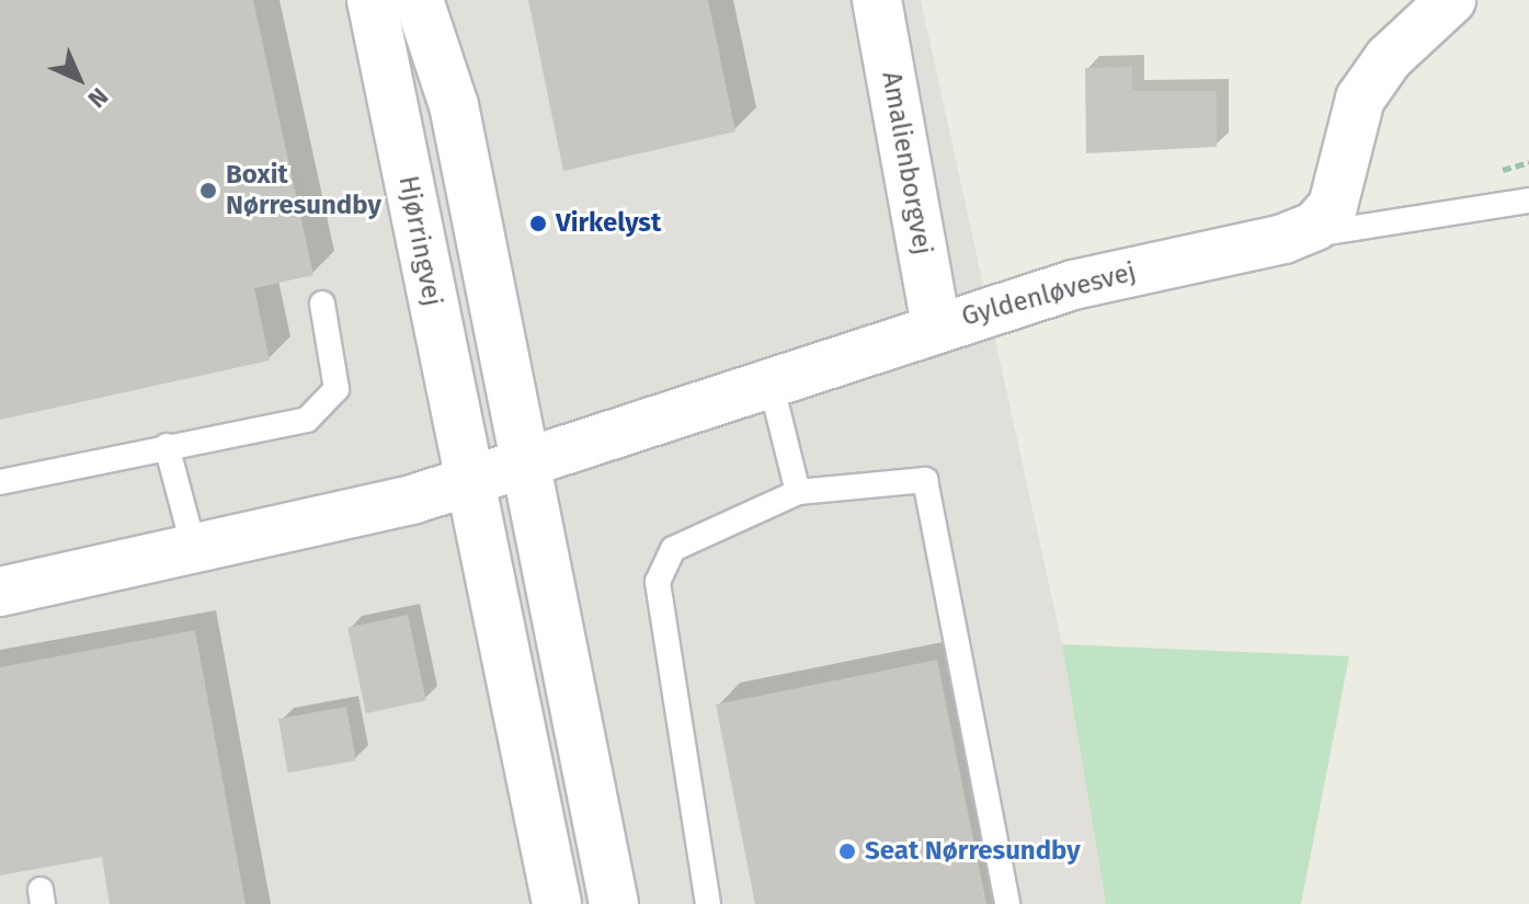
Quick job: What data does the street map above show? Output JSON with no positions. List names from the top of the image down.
{
  "streets": {
    "street": ["Amalienborgvej", "Hjørringvej", "Gyldenløvesvej"]
  },
  "crossings": [
    ["Amalienborgvej", "Gyldenløvesvej"]
  ],
  "places": ["Boxit Nørresundby", "Virkelyst", "Seat Nørresundby"],
  "north": "bottom right"
}
